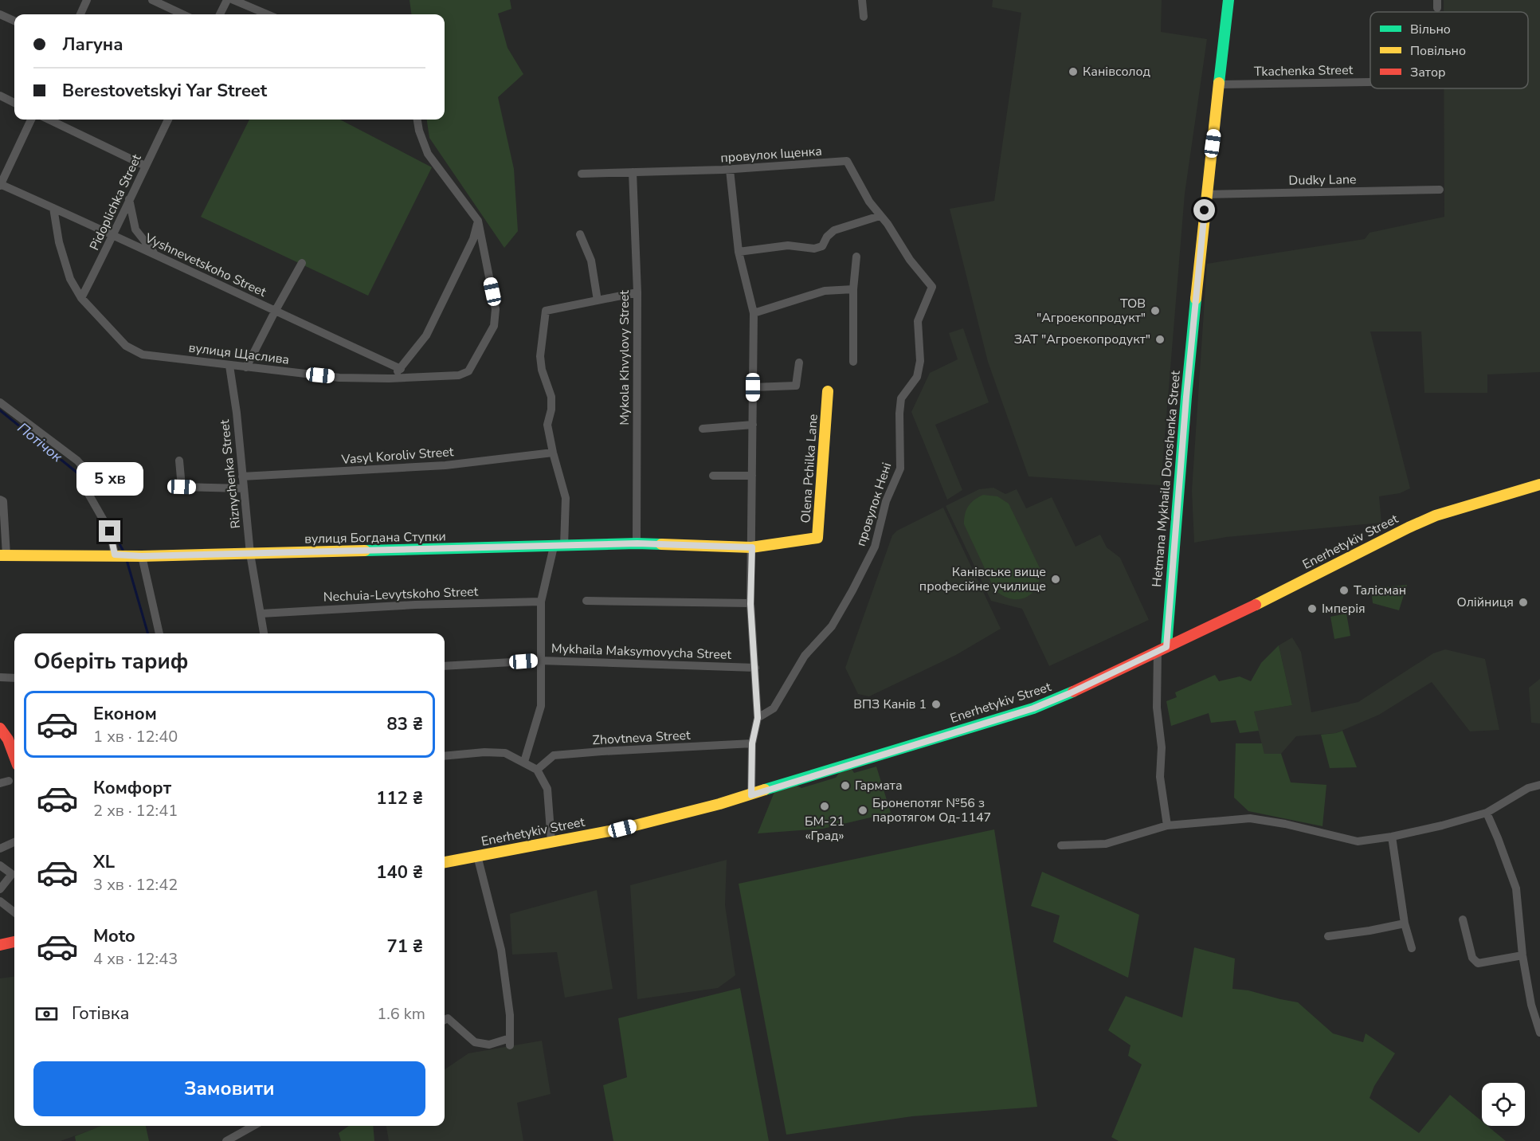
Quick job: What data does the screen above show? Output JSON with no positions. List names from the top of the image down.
{
  "streets": {
    "street": [
      "Tkachenka Street",
      "провулок Іщенка",
      "Dudky Lane",
      "Pidoplichka Street",
      "Vyshnevetskoho Street",
      "вулиця Щаслива",
      "Mykola Khvylovy Street",
      "Vasyl Koroliv Street",
      "Olena Pchilka Lane",
      "Riznychenka Street",
      "Hetmana Mykhaila Doroshenka Street",
      "провулок Нені",
      "вулиця Богдана Ступки",
      "Enerhetykiv Street",
      "Nechuia-Levytskoho Street",
      "Mykhaila Maksymovycha Street",
      "Zhovtneva Street"
    ]
  },
  "crossings": [
    ["Tkachenka Street", "Hetmana Mykhaila Doroshenka Street"],
    ["провулок Іщенка", "Mykola Khvylovy Street"],
    ["провулок Іщенка", "провулок Нені"],
    ["Dudky Lane", "Hetmana Mykhaila Doroshenka Street"],
    ["Pidoplichka Street", "Vyshnevetskoho Street"],
    ["Pidoplichka Street", "вулиця Щаслива"],
    ["Vyshnevetskoho Street", "вулиця Щаслива"],
    ["вулиця Щаслива", "Riznychenka Street"],
    ["Mykola Khvylovy Street", "вулиця Богдана Ступки"],
    ["Vasyl Koroliv Street", "Riznychenka Street"],
    ["Olena Pchilka Lane", "вулиця Богдана Ступки"],
    ["Riznychenka Street", "вулиця Богдана Ступки"],
    ["Riznychenka Street", "Nechuia-Levytskoho Street"],
    ["Hetmana Mykhaila Doroshenka Street", "Enerhetykiv Street"]
  ],
  "water": ["Потічок"],
  "places": [
    "Канівсолод",
    "ТОВ \"Агроекопродукт\"",
    "ЗАТ \"Агроекопродукт\"",
    "Канівське вище професійне училище",
    "Талісман",
    "Олійниця",
    "Імперія",
    "ВПЗ Канів 1",
    "Гармата",
    "БМ-21 «Град»",
    "Бронепотяг №56 з паротягом Од-1147"
  ],
  "legend": ["Вільно", "Повільно", "Затор"],
  "page": {
    "banner": ["Лагуна", "Berestovetskyi Yar Street"],
    "bubble": "5 хв",
    "heading": "Оберіть тариф",
    "list": [
      {
        "name": "Економ",
        "note": "1 хв · 12:40",
        "value": "83 ₴"
      },
      {
        "name": "Комфорт",
        "note": "2 хв · 12:41",
        "value": "112 ₴"
      },
      {
        "name": "XL",
        "note": "3 хв · 12:42",
        "value": "140 ₴"
      },
      {
        "name": "Moto",
        "note": "4 хв · 12:43",
        "value": "71 ₴"
      }
    ],
    "pay": ["Готівка", "1.6 km"],
    "buttons": "Замовити"
  }
}
